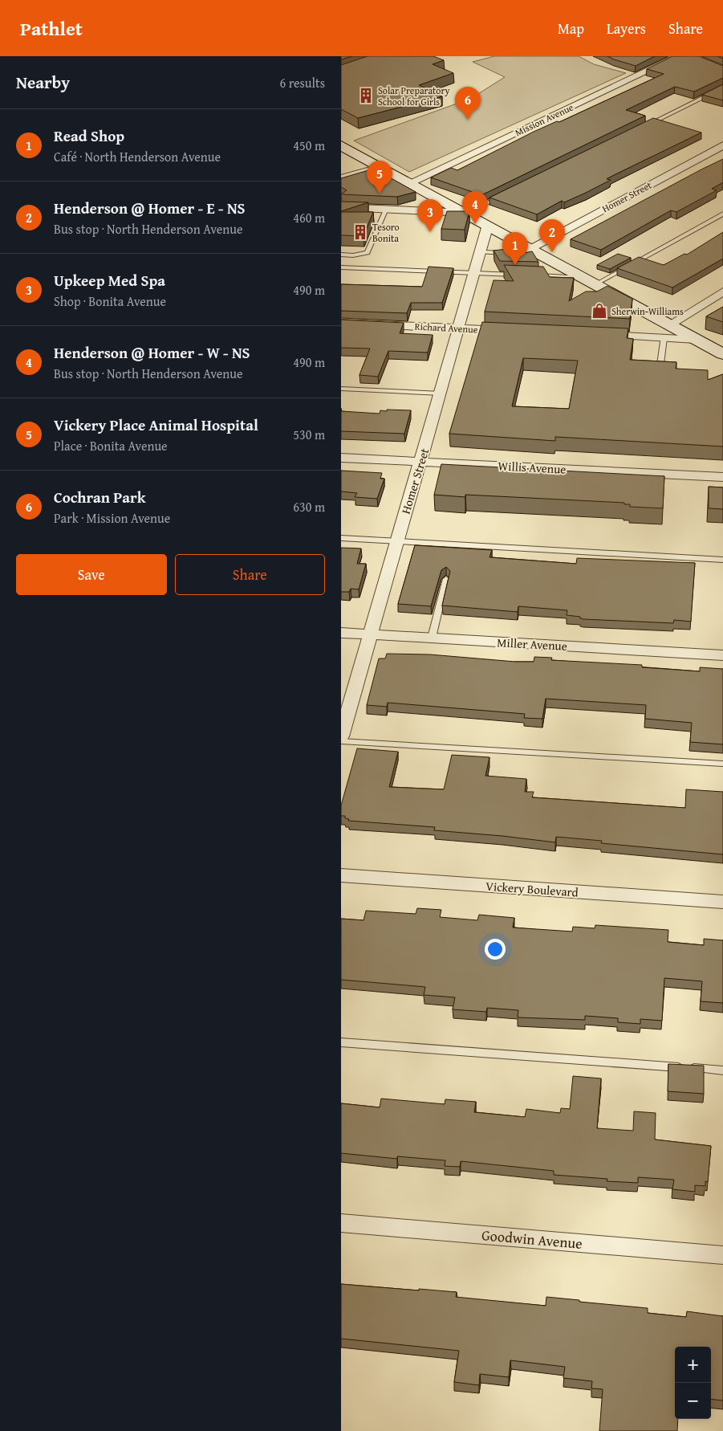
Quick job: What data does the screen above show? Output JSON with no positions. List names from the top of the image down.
{
  "streets": {
    "street": [
      "Mission Avenue",
      "Homer Street",
      "Richard Avenue",
      "Willis Avenue",
      "Miller Avenue",
      "Vickery Boulevard",
      "Goodwin Avenue"
    ]
  },
  "crossings": [
    ["Homer Street", "Richard Avenue"],
    ["Homer Street", "Willis Avenue"],
    ["Homer Street", "Miller Avenue"]
  ],
  "places": {
    "building": ["Solar Preparatory School for Girls", "Tesoro Bonita"],
    "shop": ["Sherwin-Williams"]
  },
  "page": {
    "header": "Pathlet",
    "nav": ["Map", "Layers", "Share"],
    "heading": ["Nearby", "6 results"],
    "pins": [
      "6",
      "5",
      "4",
      "3",
      "2",
      "1"
    ],
    "list": [
      {
        "mark": "1",
        "name": "Read Shop",
        "note": "Café · North Henderson Avenue",
        "value": "450 m"
      },
      {
        "mark": "2",
        "name": "Henderson @ Homer - E - NS",
        "note": "Bus stop · North Henderson Avenue",
        "value": "460 m"
      },
      {
        "mark": "3",
        "name": "Upkeep Med Spa",
        "note": "Shop · Bonita Avenue",
        "value": "490 m"
      },
      {
        "mark": "4",
        "name": "Henderson @ Homer - W - NS",
        "note": "Bus stop · North Henderson Avenue",
        "value": "490 m"
      },
      {
        "mark": "5",
        "name": "Vickery Place Animal Hospital",
        "note": "Place · Bonita Avenue",
        "value": "530 m"
      },
      {
        "mark": "6",
        "name": "Cochran Park",
        "note": "Park · Mission Avenue",
        "value": "630 m"
      }
    ],
    "buttons": ["Save", "Share"],
    "map_buttons": ["+", "−"]
  }
}
